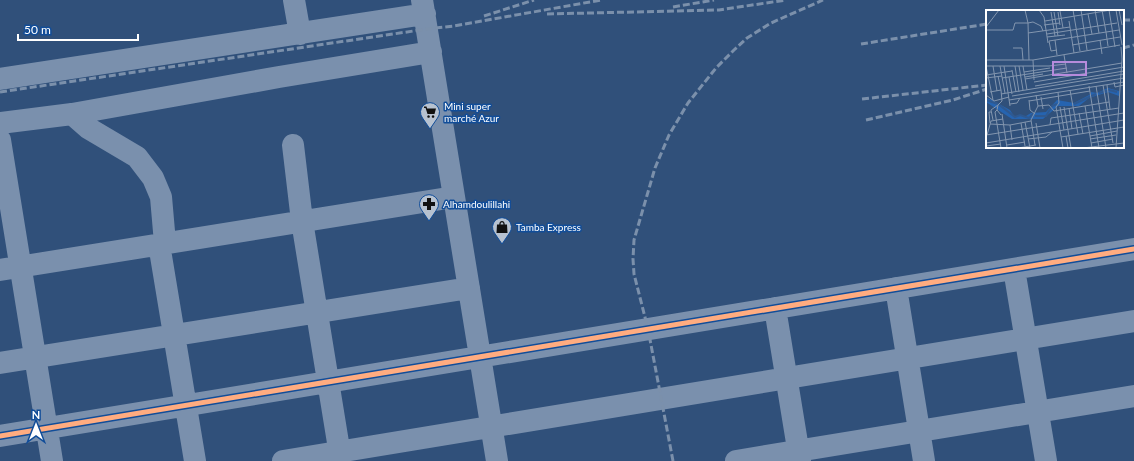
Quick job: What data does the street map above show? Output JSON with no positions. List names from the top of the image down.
{
  "places": {
    "supermarket": ["Mini super marché Azur"],
    "pharmacy": ["Alhamdoulillahi"],
    "shop": ["Tamba Express"]
  },
  "scale_bar": "50 m",
  "north": "top"
}
